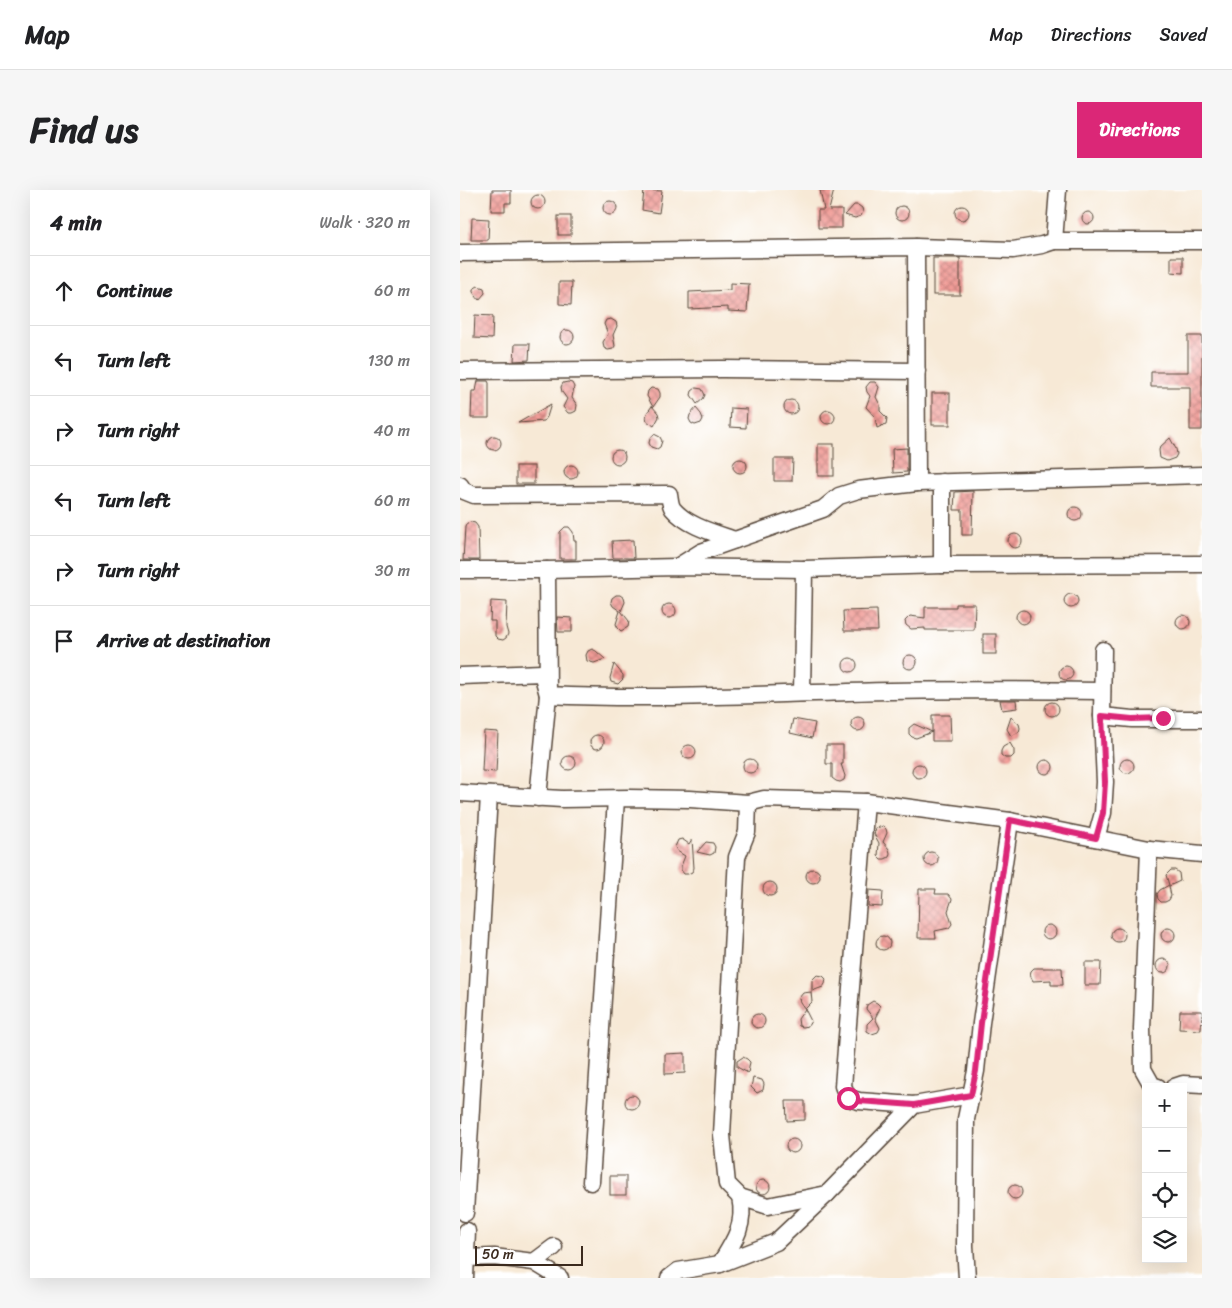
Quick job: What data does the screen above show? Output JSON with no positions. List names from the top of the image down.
{
  "scale_bar": "50 m",
  "page": {
    "header": "Map",
    "nav": ["Map", "Directions", "Saved"],
    "title": "Find us",
    "buttons": "Directions",
    "heading": ["4 min", "Walk · 320 m"],
    "list": [
      ["Continue", "60 m"],
      ["Turn left", "130 m"],
      ["Turn right", "40 m"],
      ["Turn left", "60 m"],
      ["Turn right", "30 m"],
      "Arrive at destination"
    ],
    "map_buttons": ["+", "−"],
    "scale": "50 m"
  }
}
